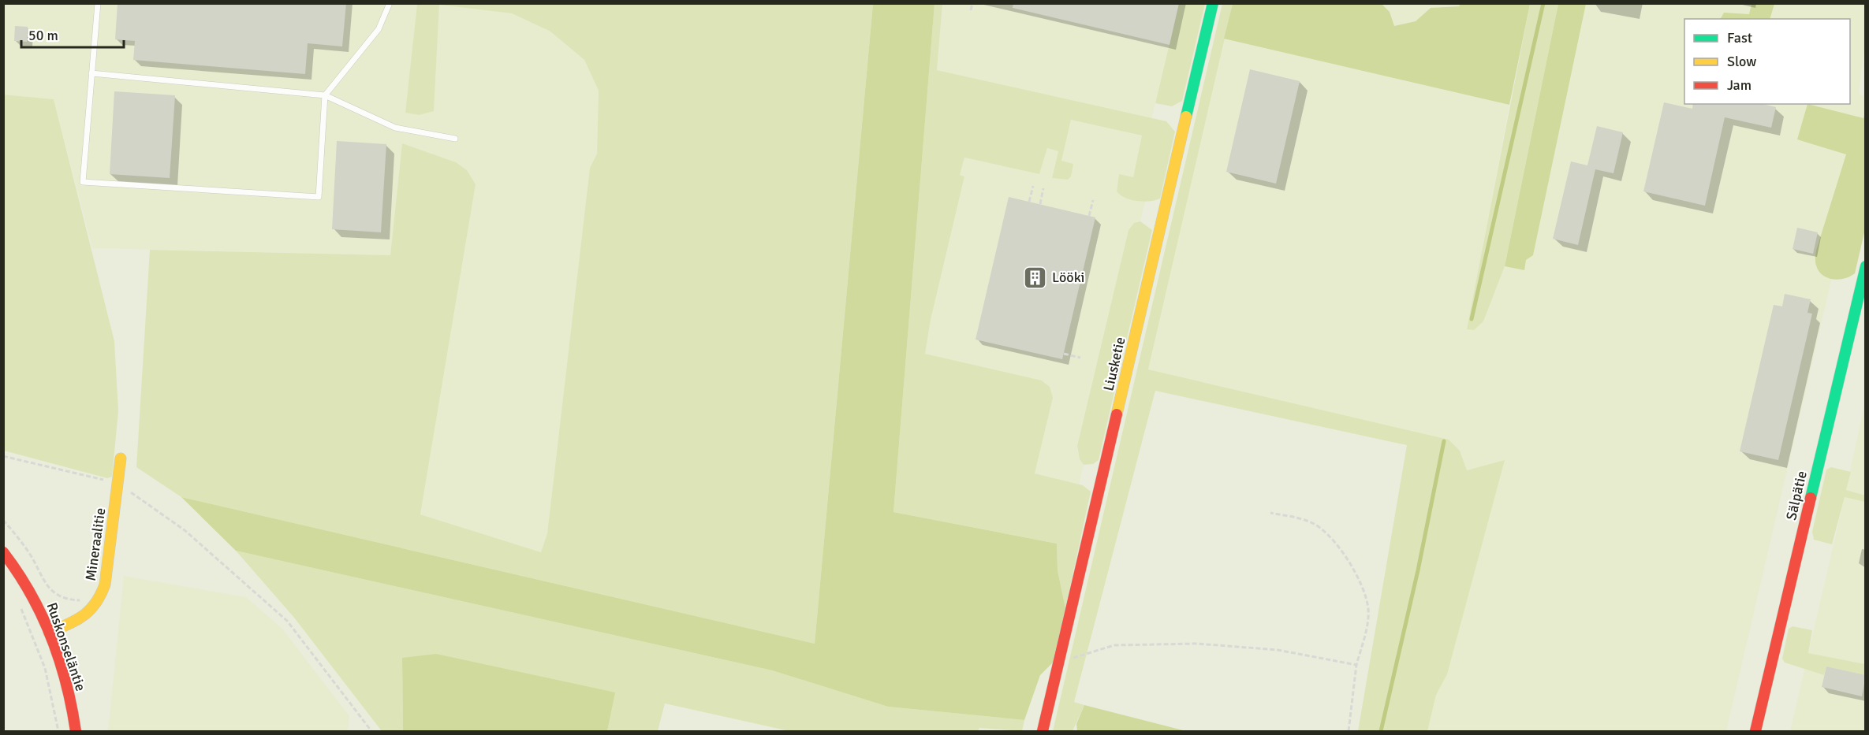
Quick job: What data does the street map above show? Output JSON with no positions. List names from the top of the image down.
{
  "streets": {
    "street": [
      "Liusketie",
      "Sälpätie",
      "Mineraalitie",
      "Ruskonseläntie"
    ]
  },
  "crossings": [
    ["Mineraalitie", "Ruskonseläntie"]
  ],
  "places": {
    "building": ["Lööki"]
  },
  "legend": ["Fast", "Slow", "Jam"],
  "scale_bar": "50 m"
}
